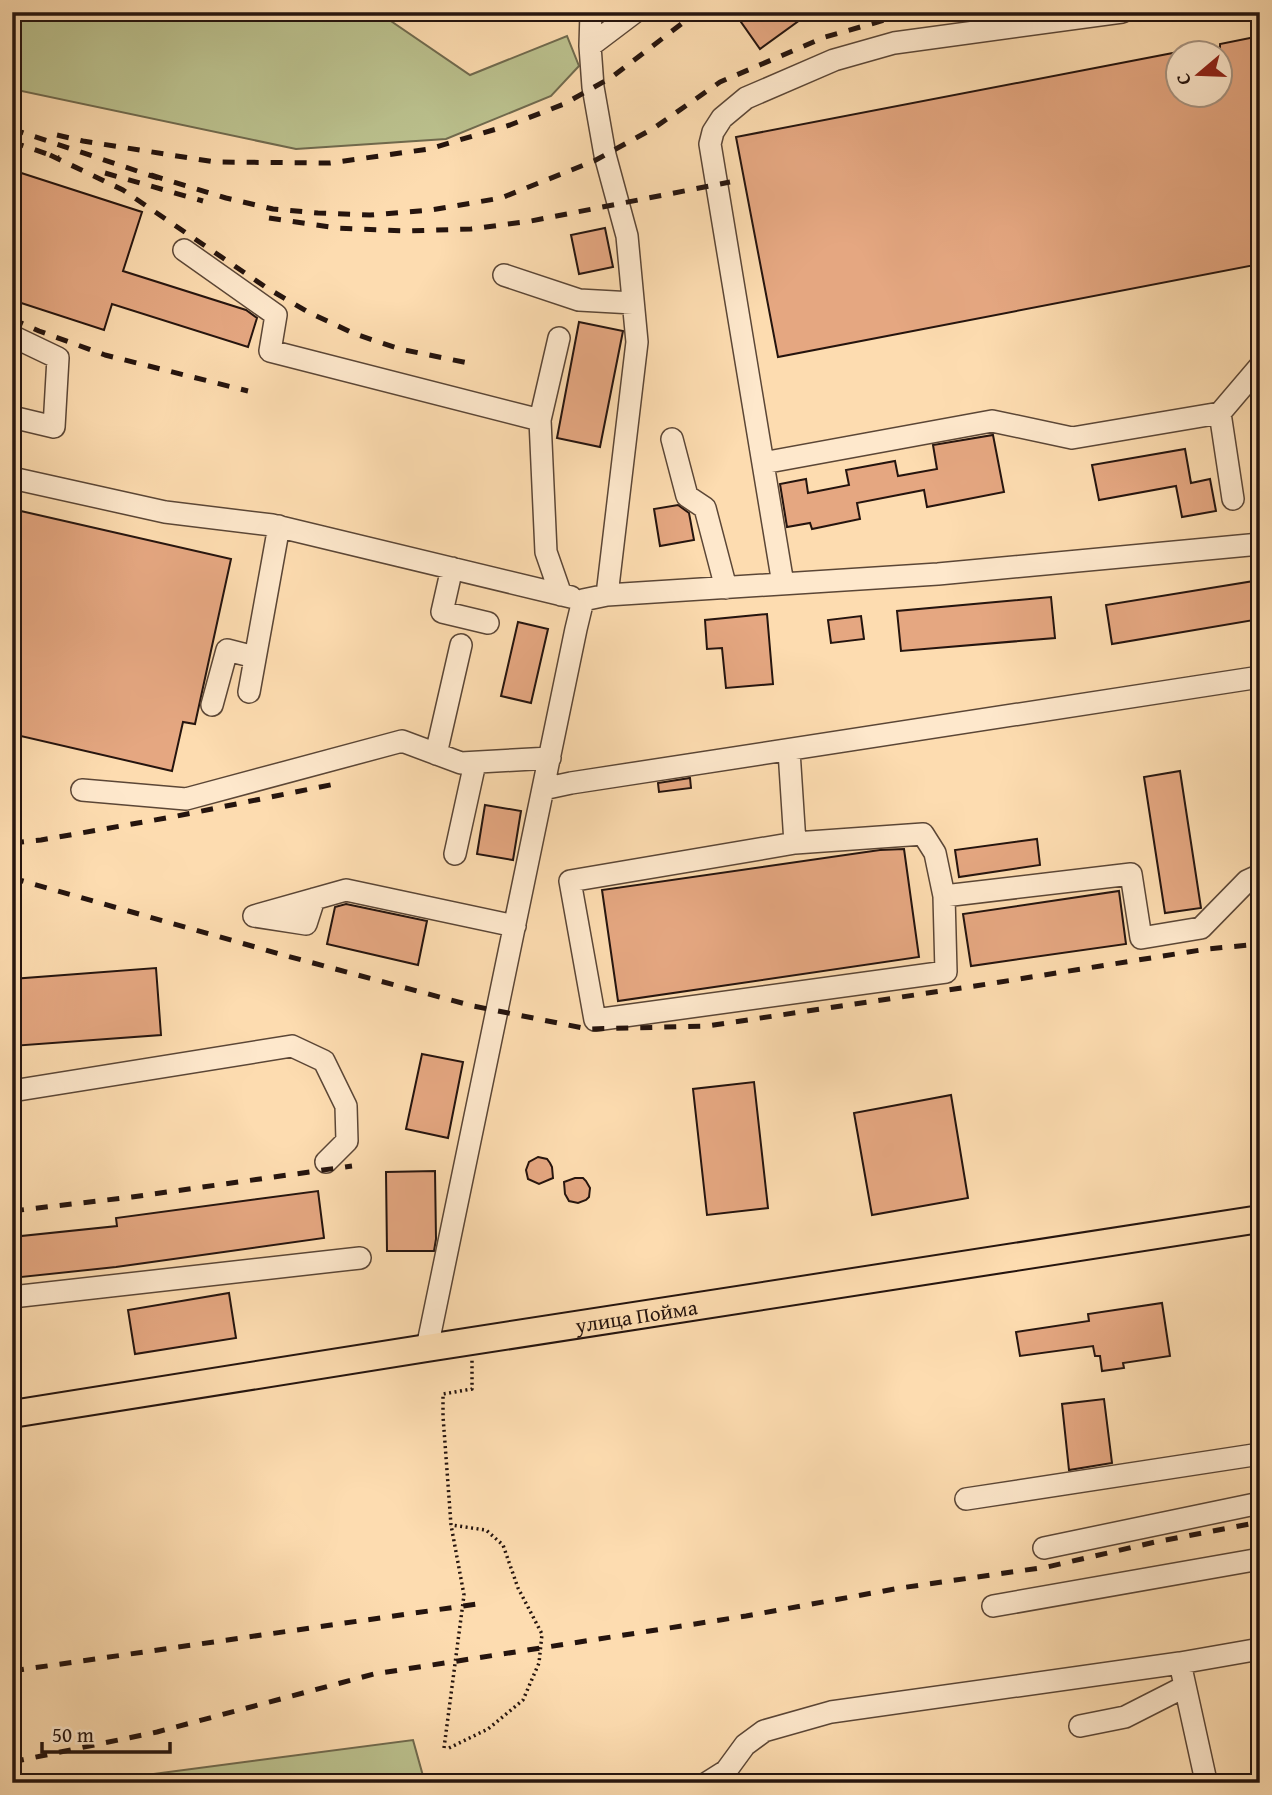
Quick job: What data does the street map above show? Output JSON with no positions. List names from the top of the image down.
{
  "streets": {
    "main road": ["улица Пойма"]
  },
  "scale_bar": "50 m",
  "north": "left"
}
